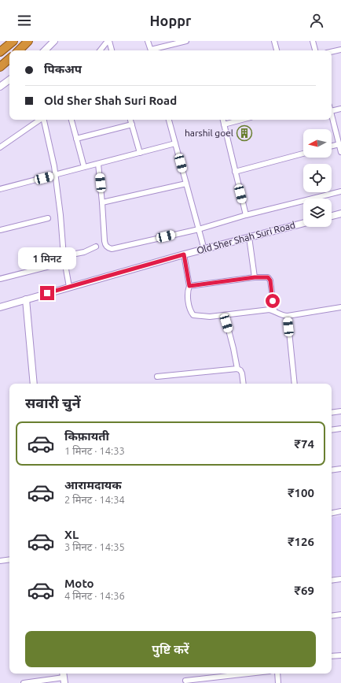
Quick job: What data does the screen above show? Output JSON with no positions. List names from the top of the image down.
{
  "streets": {
    "street": ["Old Sher Shah Suri Road"]
  },
  "places": {
    "building": ["harshil goel"]
  },
  "north": "left",
  "page": {
    "header": "Hoppr",
    "banner": ["पिकअप", "Old Sher Shah Suri Road"],
    "bubble": "1 मिनट",
    "heading": "सवारी चुनें",
    "list": [
      {
        "name": "किफ़ायती",
        "note": "1 मिनट · 14:33",
        "value": "₹74"
      },
      {
        "name": "आरामदायक",
        "note": "2 मिनट · 14:34",
        "value": "₹100"
      },
      {
        "name": "XL",
        "note": "3 मिनट · 14:35",
        "value": "₹126"
      },
      {
        "name": "Moto",
        "note": "4 मिनट · 14:36",
        "value": "₹69"
      }
    ],
    "buttons": "पुष्टि करें"
  }
}
